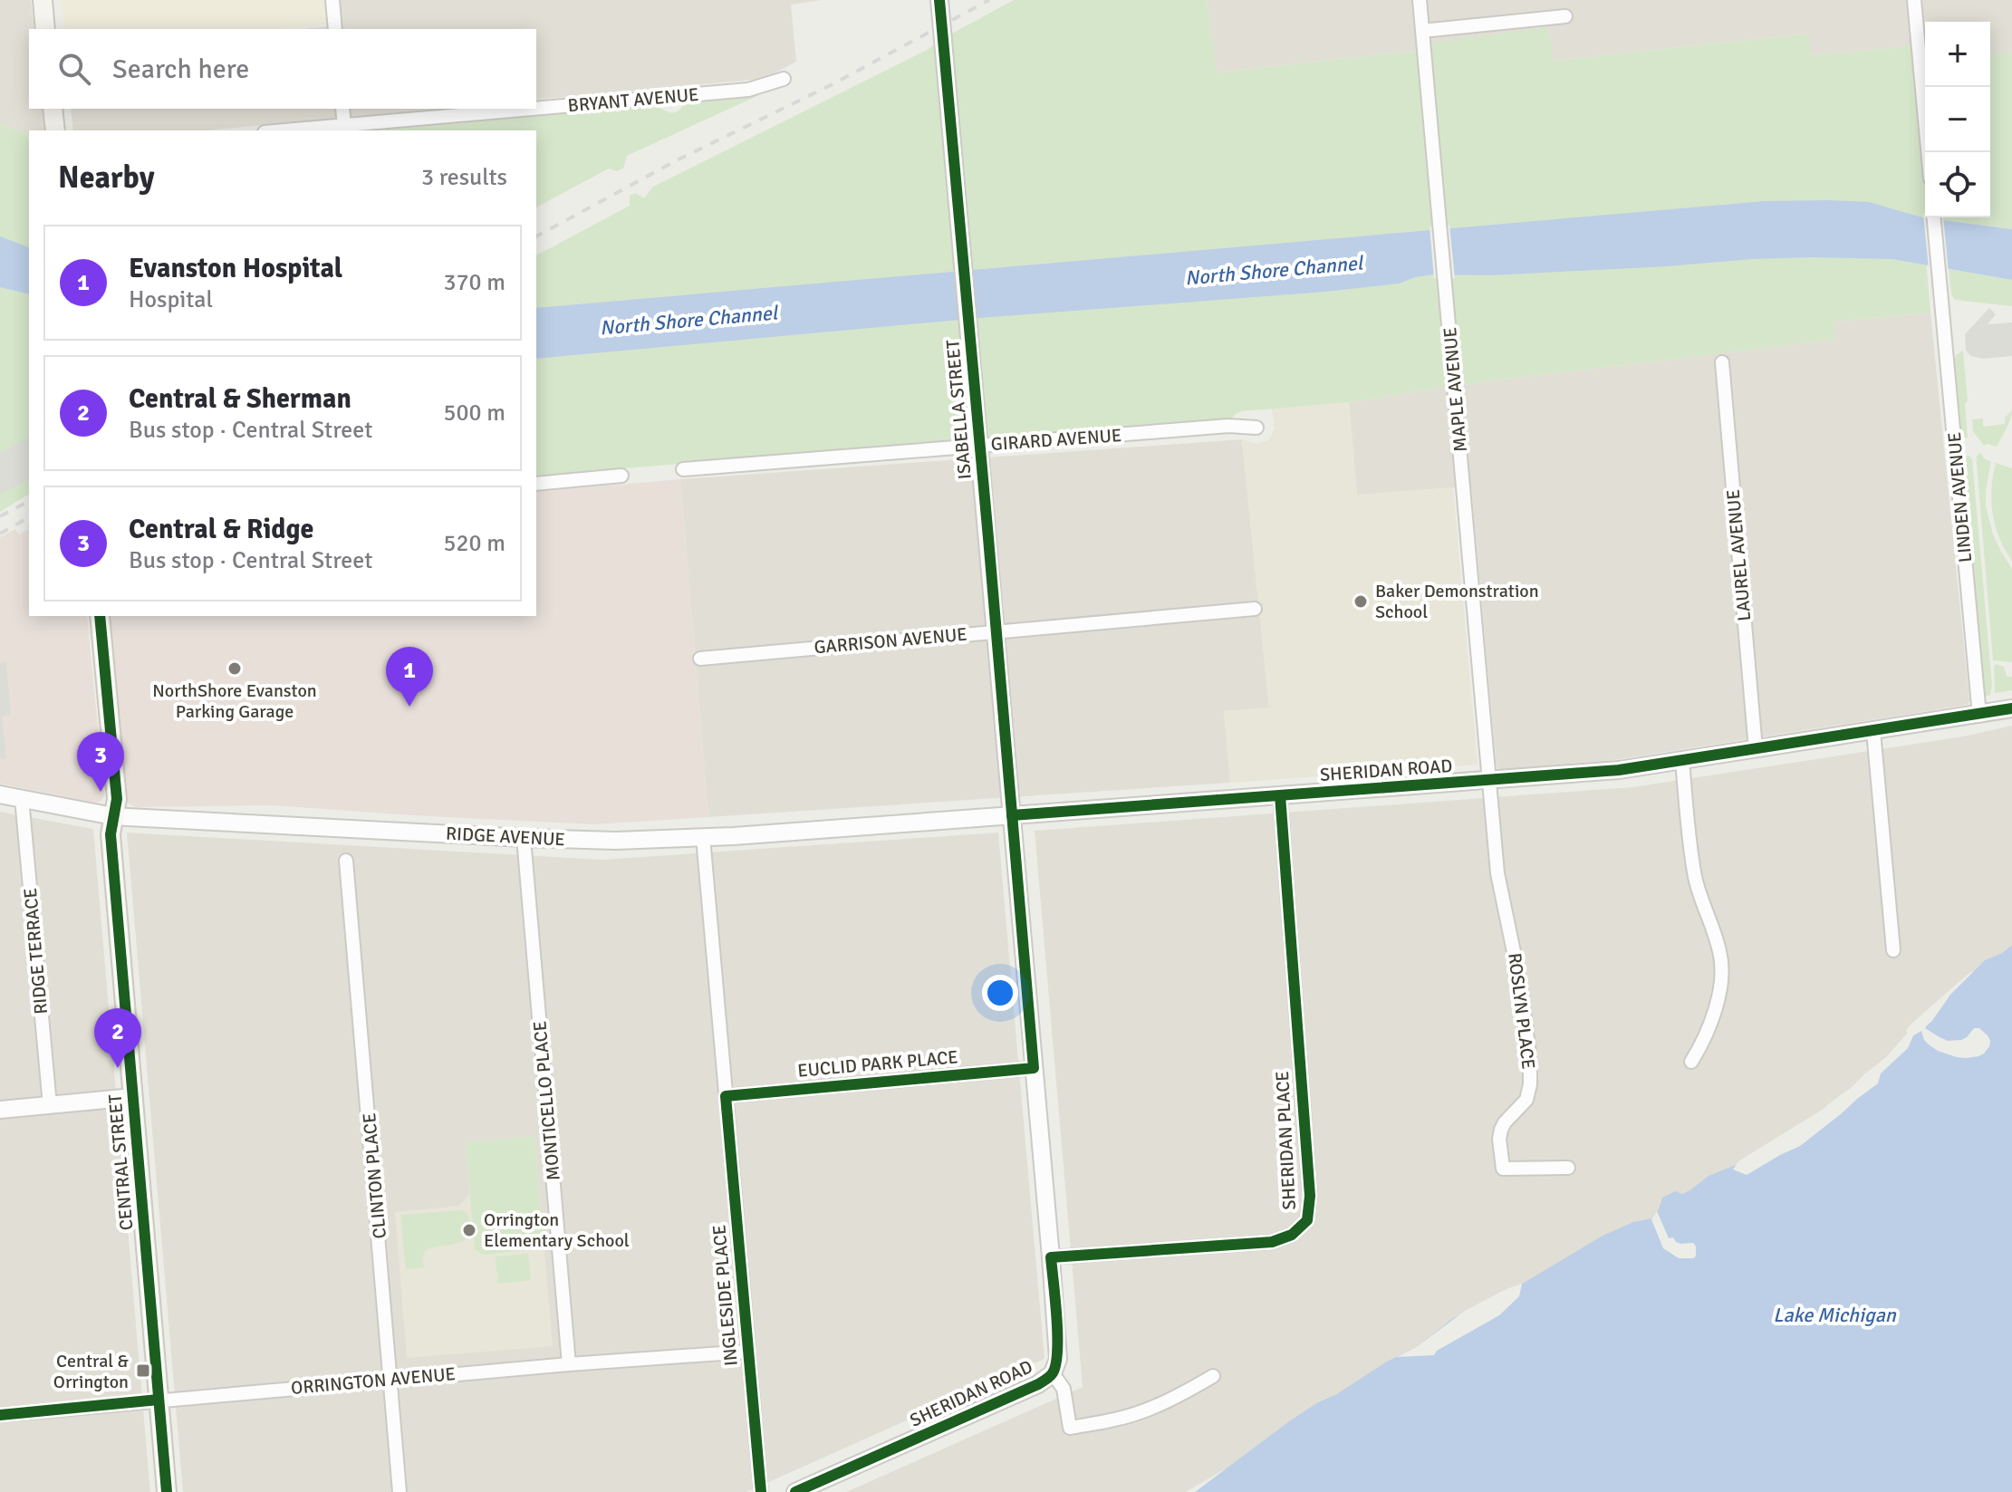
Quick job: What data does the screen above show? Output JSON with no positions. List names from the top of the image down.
{
  "streets": {
    "main road": ["CENTRAL STREET"],
    "street": [
      "BRYANT AVENUE",
      "MAPLE AVENUE",
      "ISABELLA STREET",
      "GIRARD AVENUE",
      "LINDEN AVENUE",
      "LAUREL AVENUE",
      "GARRISON AVENUE",
      "SHERIDAN ROAD",
      "RIDGE AVENUE",
      "RIDGE TERRACE",
      "ROSLYN PLACE",
      "EUCLID PARK PLACE",
      "MONTICELLO PLACE",
      "SHERIDAN PLACE",
      "CLINTON PLACE",
      "INGLESIDE PLACE",
      "ORRINGTON AVENUE"
    ]
  },
  "crossings": [
    ["MAPLE AVENUE", "SHERIDAN ROAD"],
    ["MAPLE AVENUE", "ROSLYN PLACE"],
    ["ISABELLA STREET", "GIRARD AVENUE"],
    ["ISABELLA STREET", "GARRISON AVENUE"],
    ["ISABELLA STREET", "SHERIDAN ROAD"],
    ["ISABELLA STREET", "RIDGE AVENUE"],
    ["LINDEN AVENUE", "SHERIDAN ROAD"],
    ["LAUREL AVENUE", "SHERIDAN ROAD"],
    ["SHERIDAN ROAD", "RIDGE AVENUE"],
    ["SHERIDAN ROAD", "ROSLYN PLACE"],
    ["SHERIDAN ROAD", "EUCLID PARK PLACE"],
    ["SHERIDAN ROAD", "SHERIDAN PLACE"],
    ["RIDGE AVENUE", "RIDGE TERRACE"],
    ["RIDGE AVENUE", "MONTICELLO PLACE"],
    ["RIDGE AVENUE", "CENTRAL STREET"],
    ["RIDGE AVENUE", "INGLESIDE PLACE"],
    ["EUCLID PARK PLACE", "INGLESIDE PLACE"],
    ["MONTICELLO PLACE", "ORRINGTON AVENUE"],
    ["CENTRAL STREET", "ORRINGTON AVENUE"],
    ["CLINTON PLACE", "ORRINGTON AVENUE"],
    ["INGLESIDE PLACE", "ORRINGTON AVENUE"]
  ],
  "water": ["North Shore Channel", "Lake Michigan"],
  "places": {
    "other": ["Baker Demonstration School", "NorthShore Evanston Parking Garage", "Orrington Elementary School"],
    "transit": ["Central & Orrington"]
  },
  "page": {
    "map_buttons": ["+", "−"],
    "search": "Search here",
    "heading": ["Nearby", "3 results"],
    "list": [
      {
        "mark": "1",
        "name": "Evanston Hospital",
        "note": "Hospital",
        "value": "370 m"
      },
      {
        "mark": "2",
        "name": "Central & Sherman",
        "note": "Bus stop · Central Street",
        "value": "500 m"
      },
      {
        "mark": "3",
        "name": "Central & Ridge",
        "note": "Bus stop · Central Street",
        "value": "520 m"
      }
    ],
    "pins": ["1", "3", "2"]
  }
}
